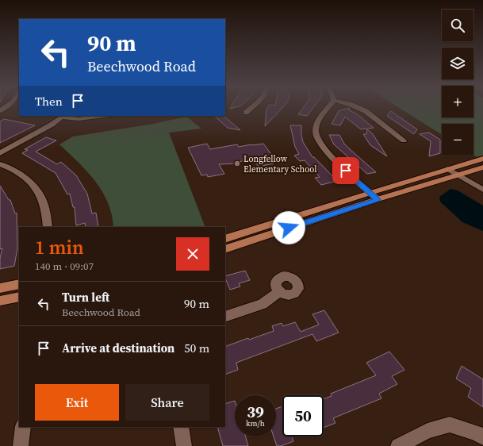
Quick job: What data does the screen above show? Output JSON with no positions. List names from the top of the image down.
{
  "places": ["Longfellow Elementary School"],
  "page": {
    "map_buttons": ["+", "−"],
    "turn": ["90 m", "Beechwood Road"],
    "then": "Then",
    "heading": ["1 min", "140 m · 09:07"],
    "list": [
      {
        "name": "Turn left",
        "note": "Beechwood Road",
        "value": "90 m"
      },
      {
        "name": "Arrive at destination",
        "value": "50 m"
      }
    ],
    "buttons": ["Exit", "Share"],
    "speed": "39 km/h",
    "limit": "50"
  }
}
